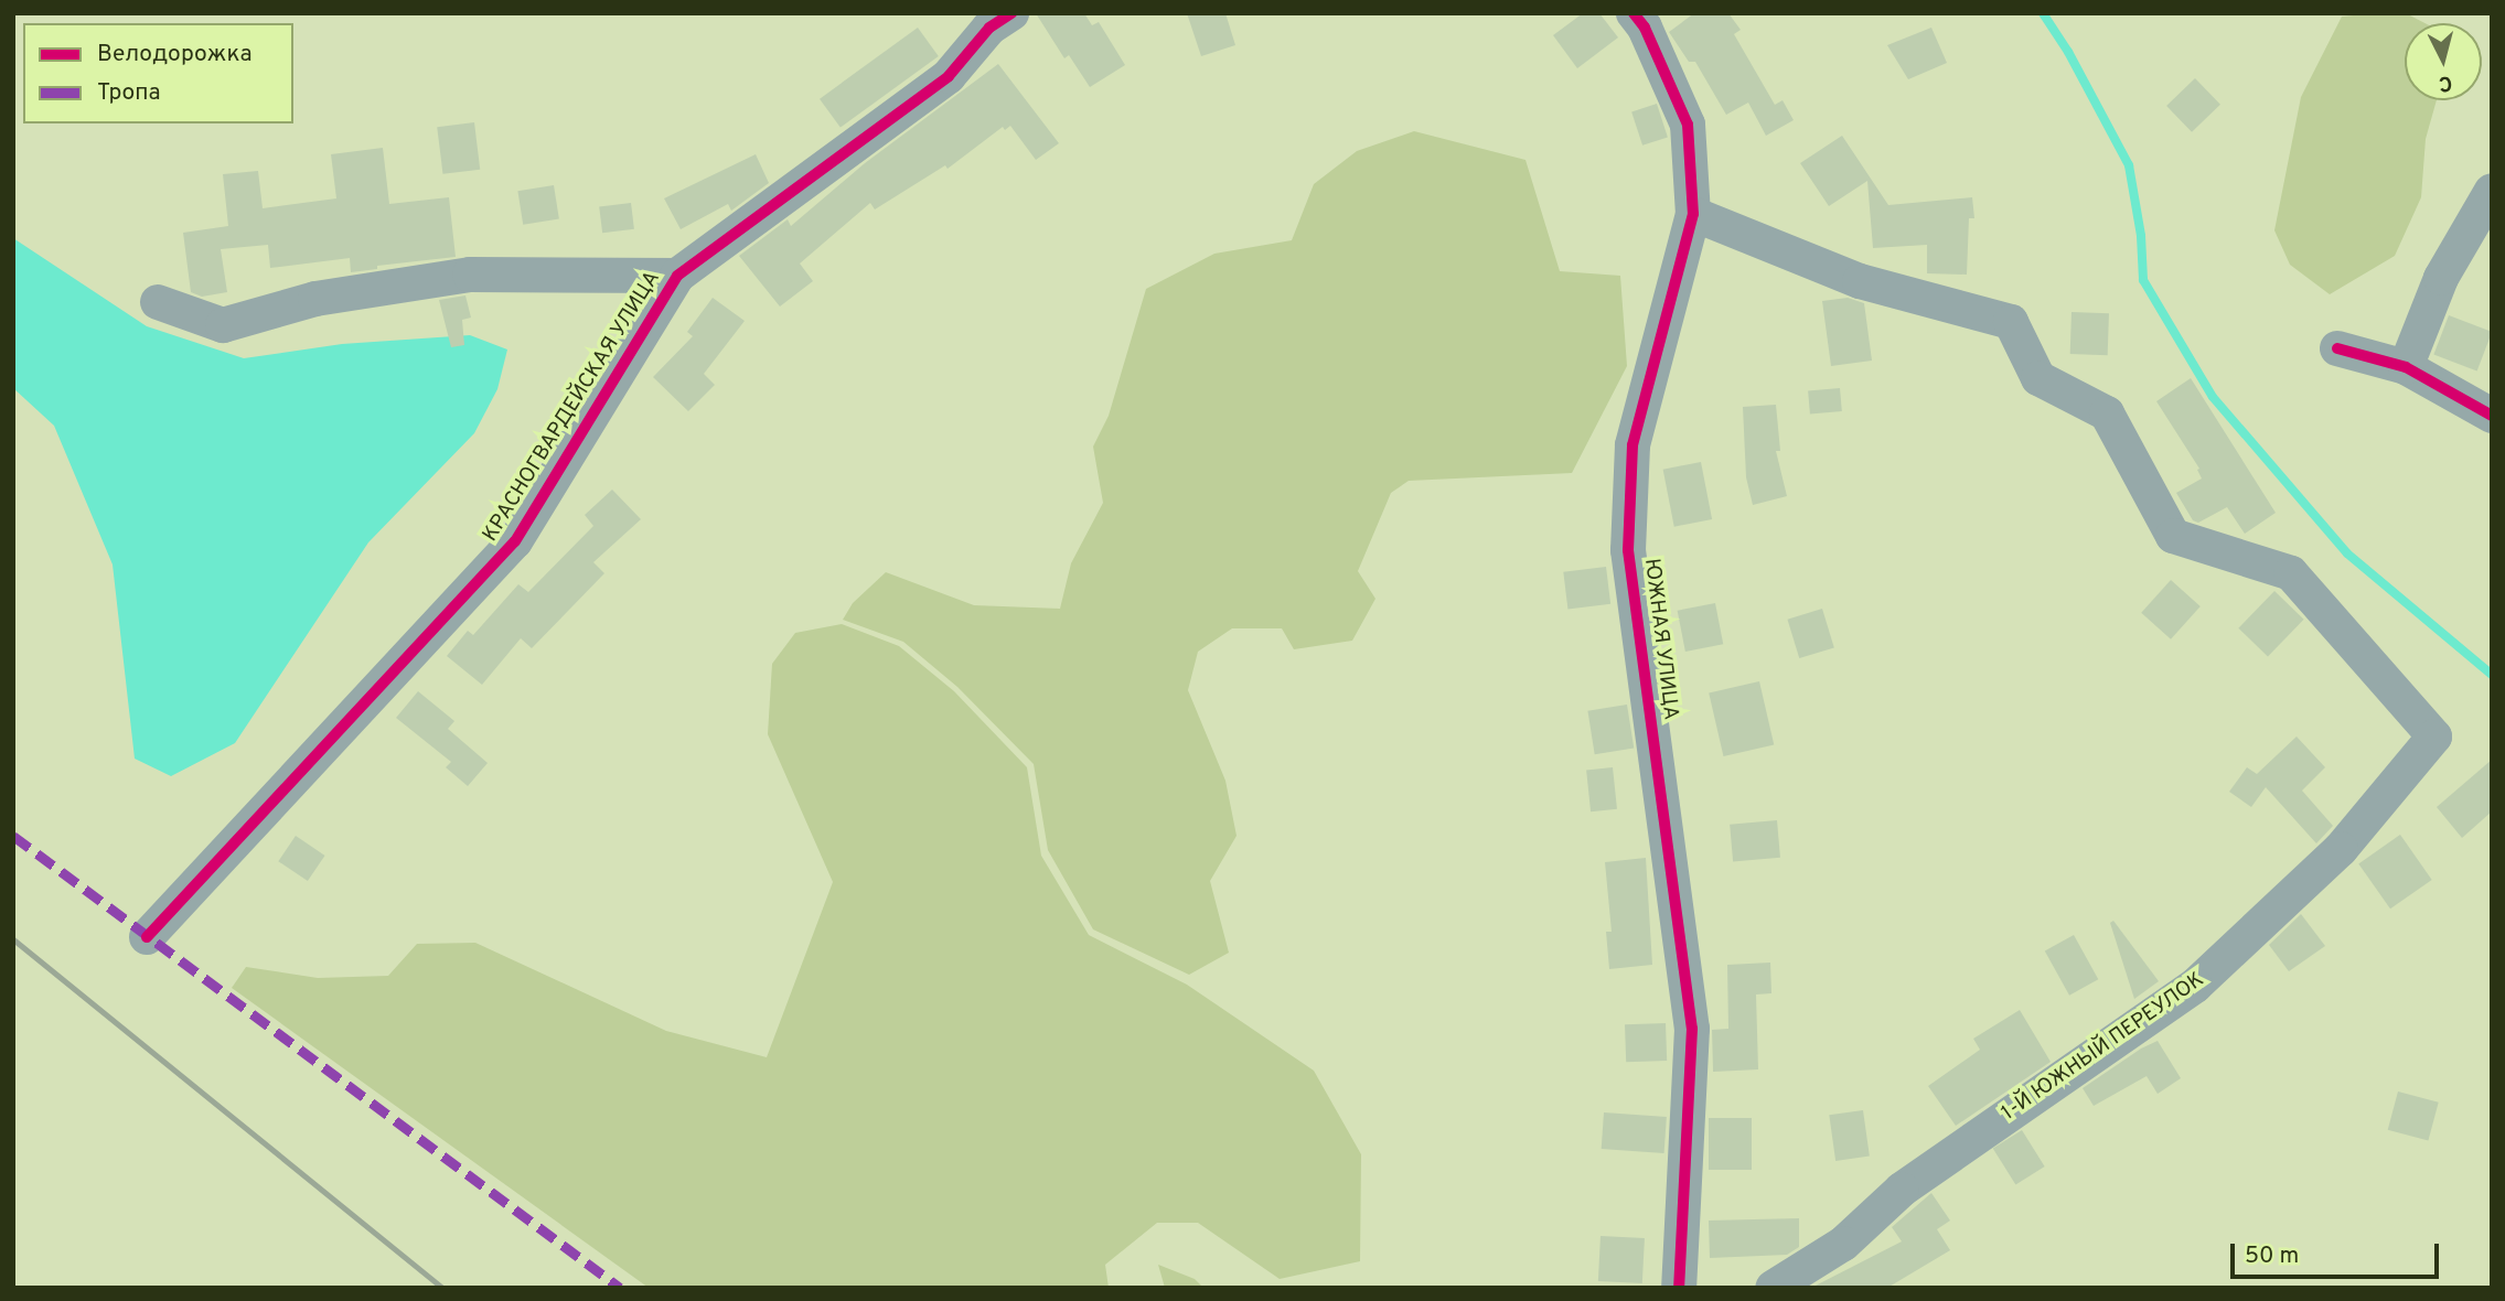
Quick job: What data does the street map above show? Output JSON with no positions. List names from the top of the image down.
{
  "streets": {
    "street": ["КРАСНОГВАРДЕЙСКАЯ УЛИЦА", "ЮЖНАЯ УЛИЦА", "1-Й ЮЖНЫЙ ПЕРЕУЛОК"]
  },
  "crossings": [
    ["ЮЖНАЯ УЛИЦА", "1-Й ЮЖНЫЙ ПЕРЕУЛОК"]
  ],
  "legend": ["Велодорожка", "Тропа"],
  "scale_bar": "50 m",
  "north": "bottom"
}
